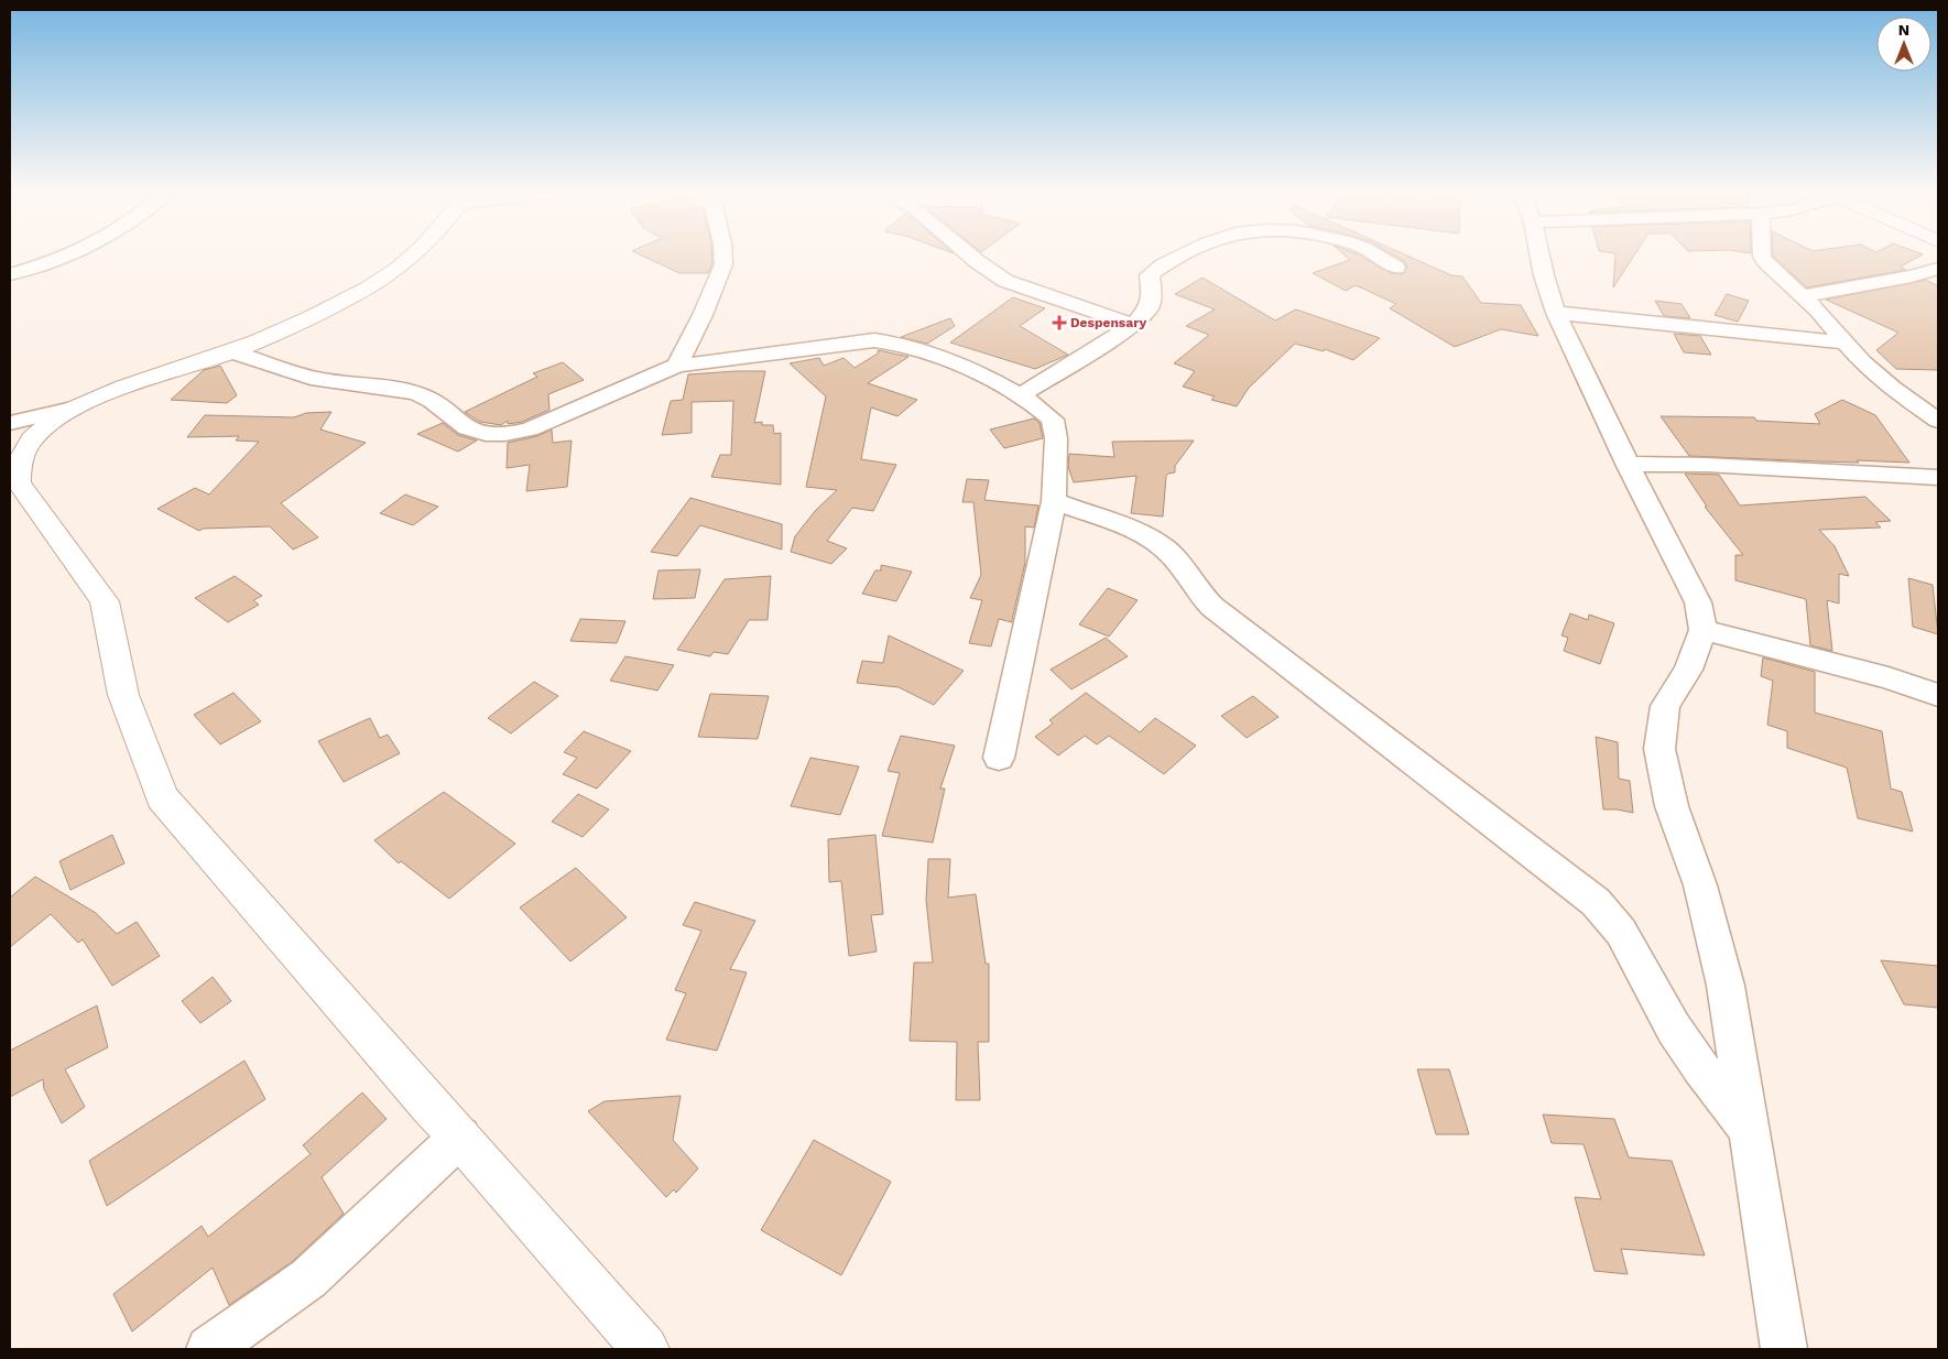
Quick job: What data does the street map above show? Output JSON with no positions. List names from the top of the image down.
{
  "places": {
    "health": ["Despensary"]
  },
  "north": "top"
}
